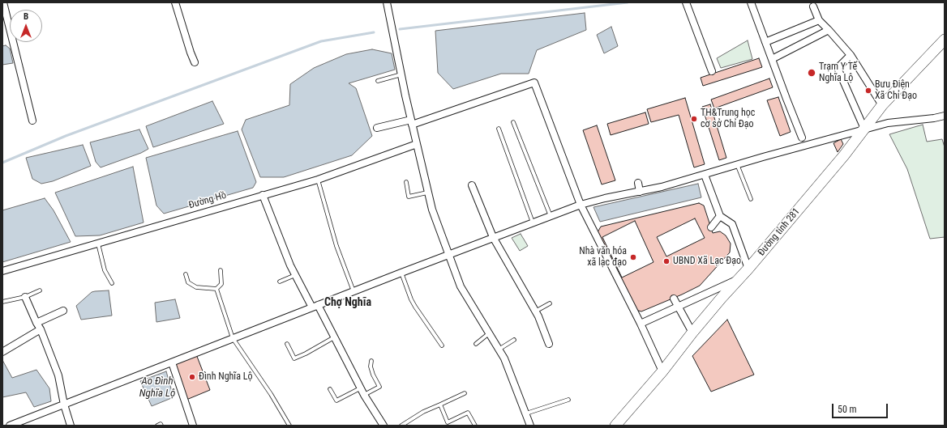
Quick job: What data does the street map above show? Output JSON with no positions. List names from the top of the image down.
{
  "streets": {
    "main road": ["Đường tỉnh 281"],
    "street": ["Đường Hồ"]
  },
  "districts": ["Chợ Nghĩa"],
  "water": ["Ao Đình Nghĩa Lộ"],
  "places": [
    "Trạm Y Tế Nghĩa Lộ",
    "Bưu Điện Xã Chỉ Đạo",
    "TH&Trung học cơ sở Chỉ Đạo",
    "Nhà văn hóa xã lạc đạo",
    "UBND Xã Lạc Đạo",
    "Đình Nghĩa Lộ"
  ],
  "scale_bar": "50 m",
  "north": "top"
}
